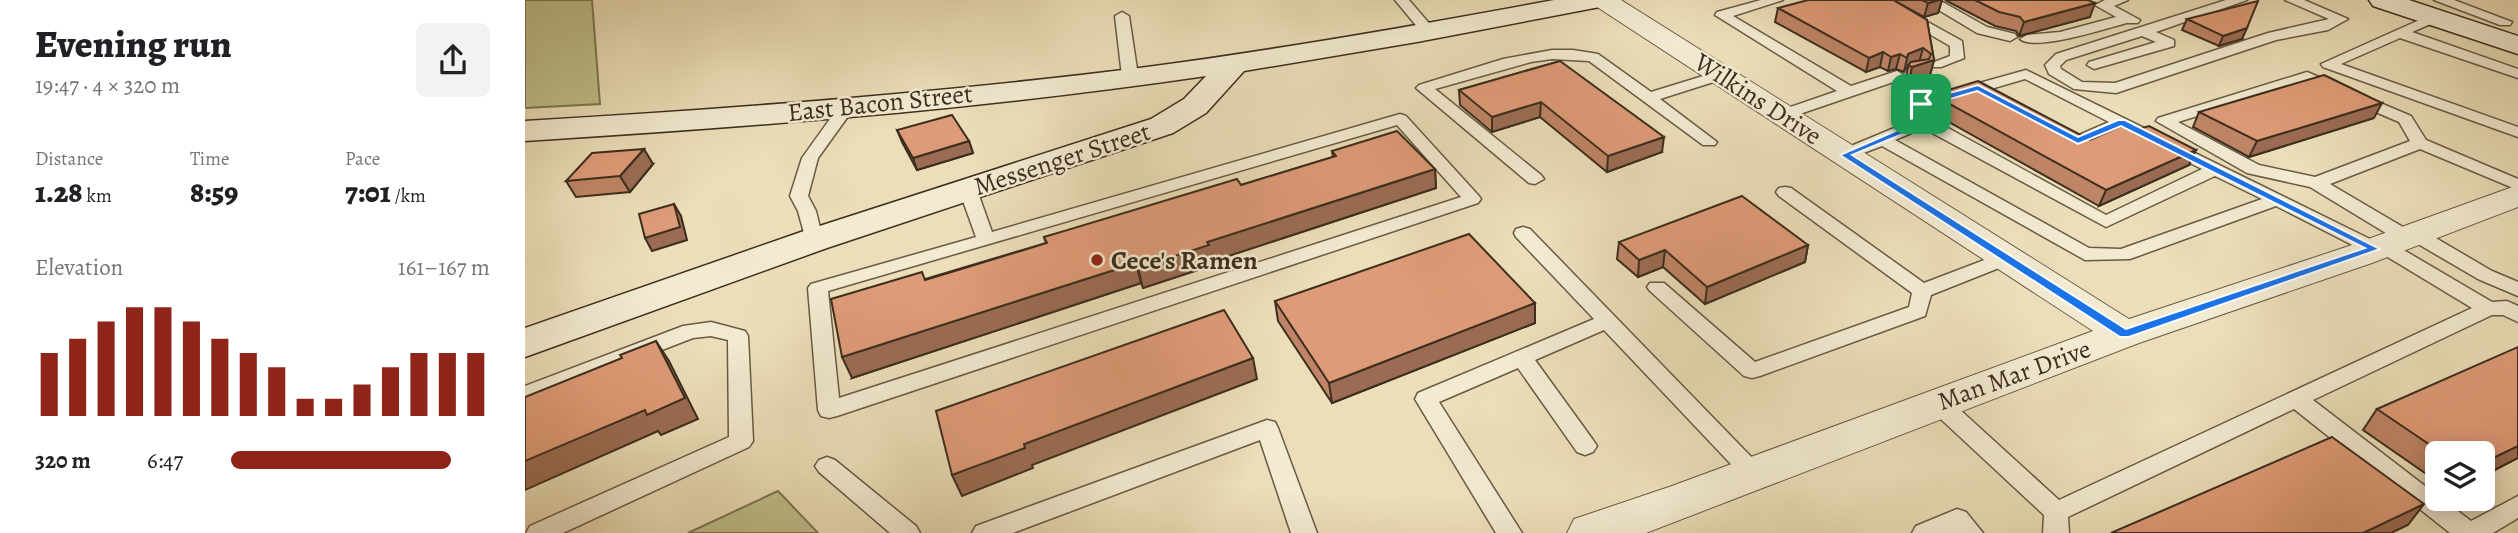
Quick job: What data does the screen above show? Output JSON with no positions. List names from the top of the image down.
{
  "streets": {
    "main road": ["East Bacon Street", "Messenger Street"],
    "street": ["Wilkins Drive", "Man Mar Drive"]
  },
  "crossings": [
    ["Wilkins Drive", "Man Mar Drive"],
    ["East Bacon Street", "Messenger Street"]
  ],
  "places": ["Cece's Ramen"],
  "page": {
    "heading": ["Evening run", "19:47 · 4 × 320 m"],
    "stats": [
      ["Distance", "1.28 km"],
      ["Time", "8:59"],
      ["Pace", "7:01 /km"]
    ],
    "chart": ["Elevation", "161–167 m"],
    "list": [
      {
        "name": "320 m",
        "note": "6:47"
      }
    ]
  }
}
